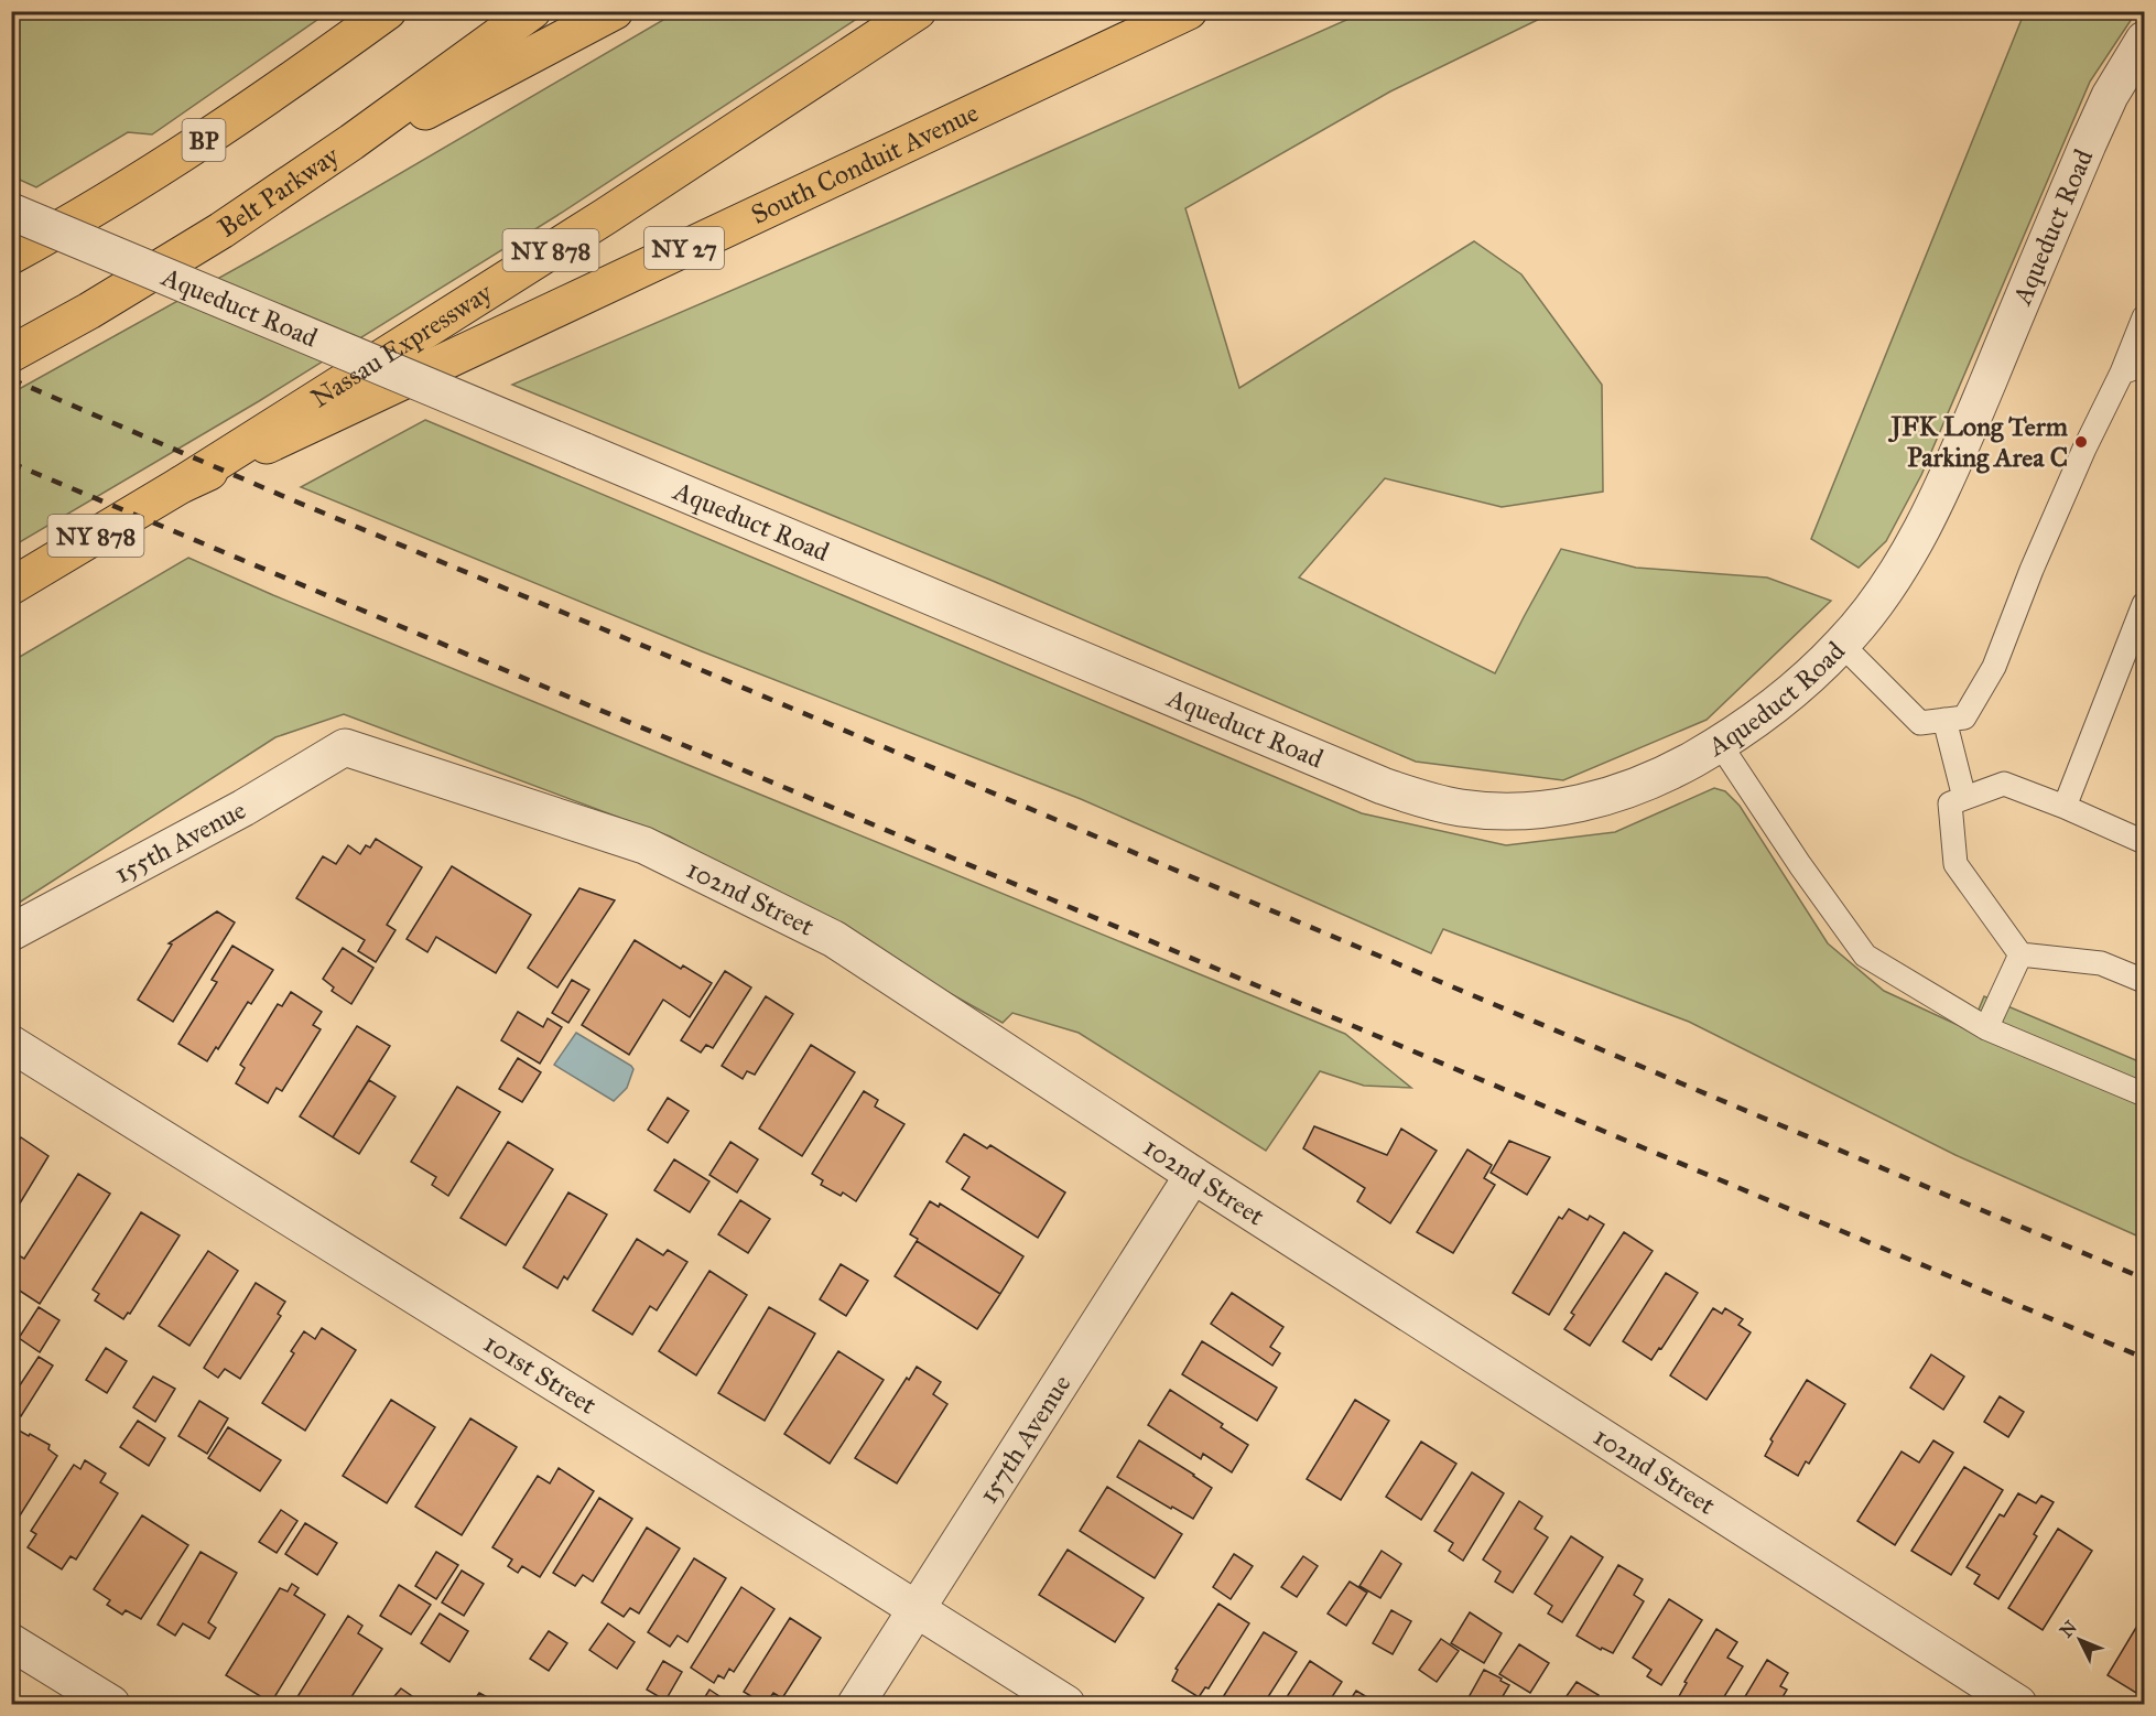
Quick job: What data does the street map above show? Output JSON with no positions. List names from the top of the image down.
{
  "streets": {
    "highway": [
      "BP",
      "South Conduit Avenue",
      "Belt Parkway",
      "NY 27",
      "NY 878",
      "Nassau Expressway"
    ],
    "street": [
      "Aqueduct Road",
      "155th Avenue",
      "102nd Street",
      "101st Street",
      "157th Avenue"
    ]
  },
  "crossings": [
    ["South Conduit Avenue", "Nassau Expressway"],
    ["155th Avenue", "102nd Street"],
    ["102nd Street", "157th Avenue"],
    ["101st Street", "157th Avenue"]
  ],
  "places": ["JFK Long Term Parking Area C"],
  "north": "top left"
}
